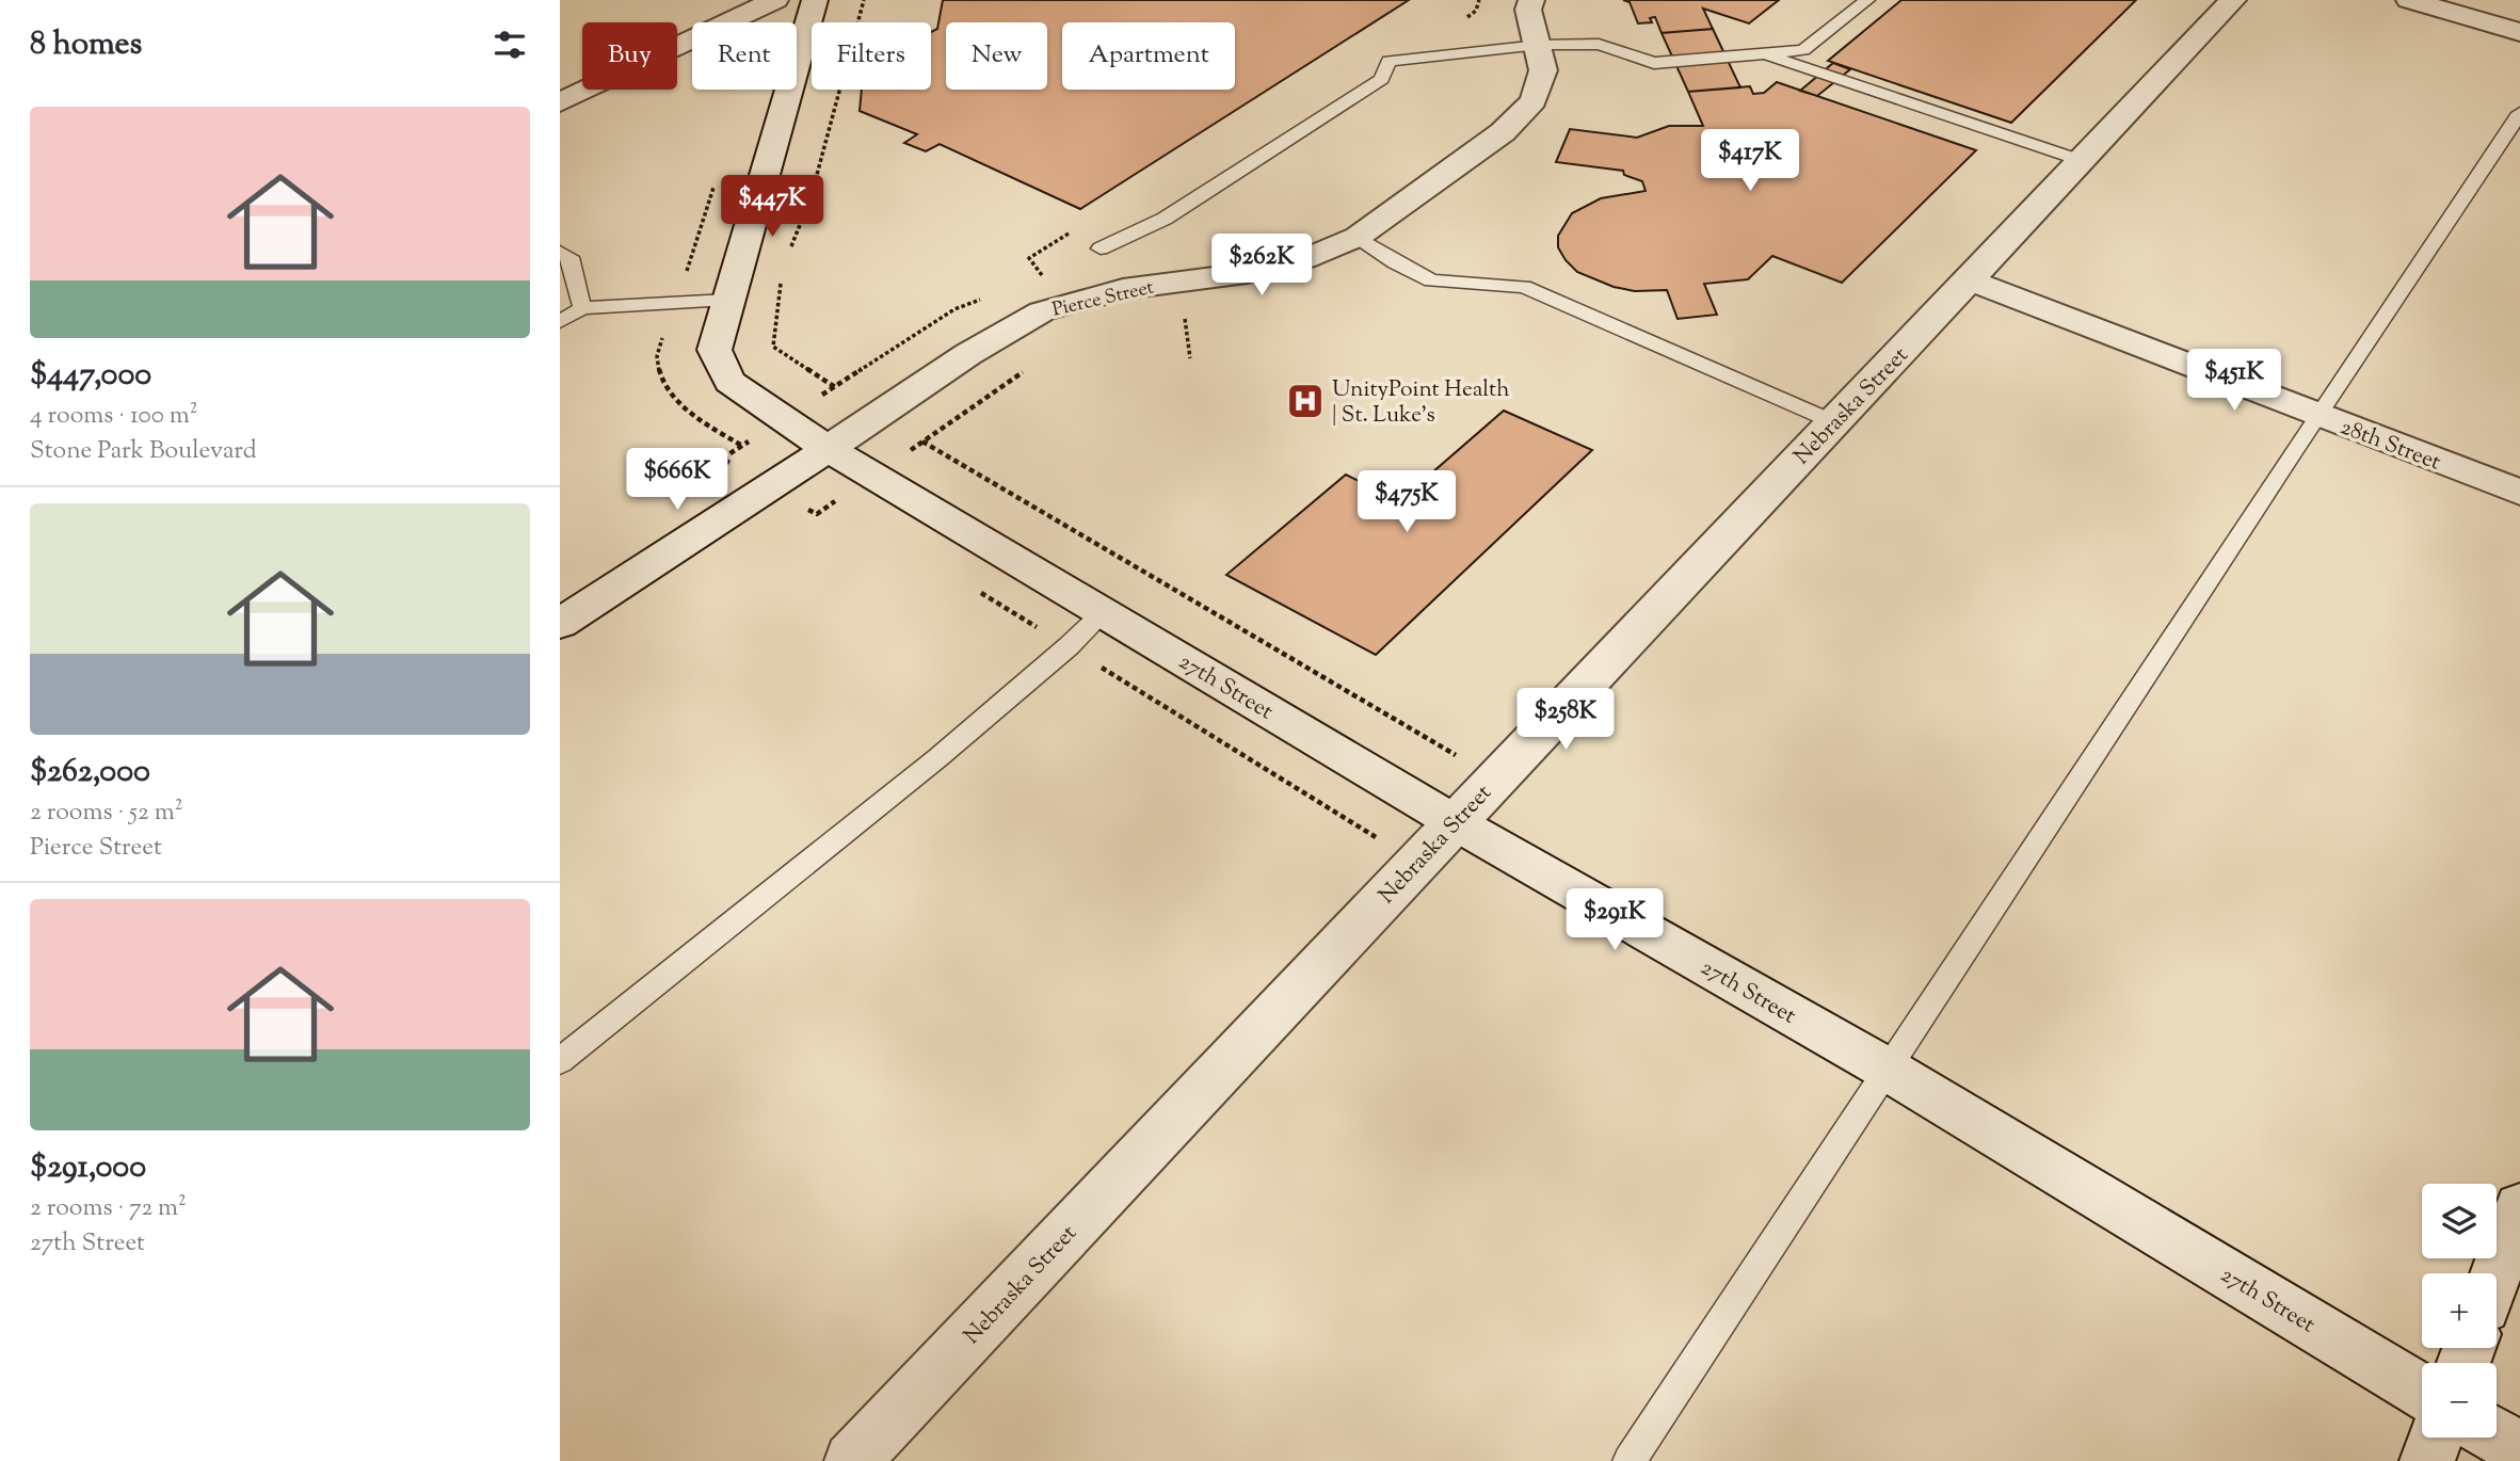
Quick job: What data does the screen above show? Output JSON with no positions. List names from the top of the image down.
{
  "streets": {
    "street": [
      "Pierce Street",
      "Nebraska Street",
      "28th Street",
      "27th Street"
    ]
  },
  "crossings": [
    ["Pierce Street", "27th Street"],
    ["Nebraska Street", "28th Street"],
    ["Nebraska Street", "27th Street"]
  ],
  "places": {
    "hospital": ["UnityPoint Health | St. Luke's"]
  },
  "page": {
    "heading": "8 homes",
    "chip": [
      "Buy",
      "Rent",
      "Filters",
      "New",
      "Apartment"
    ],
    "list": [
      {
        "name": "$447,000",
        "note": "4 rooms · 100 m² · Stone Park Boulevard"
      },
      {
        "name": "$262,000",
        "note": "2 rooms · 52 m² · Pierce Street"
      },
      {
        "name": "$291,000",
        "note": "2 rooms · 72 m² · 27th Street"
      }
    ],
    "price": [
      "$417K",
      "$447K",
      "$262K",
      "$451K",
      "$666K",
      "$475K",
      "$258K",
      "$291K"
    ],
    "map_buttons": ["+", "−"]
  }
}
